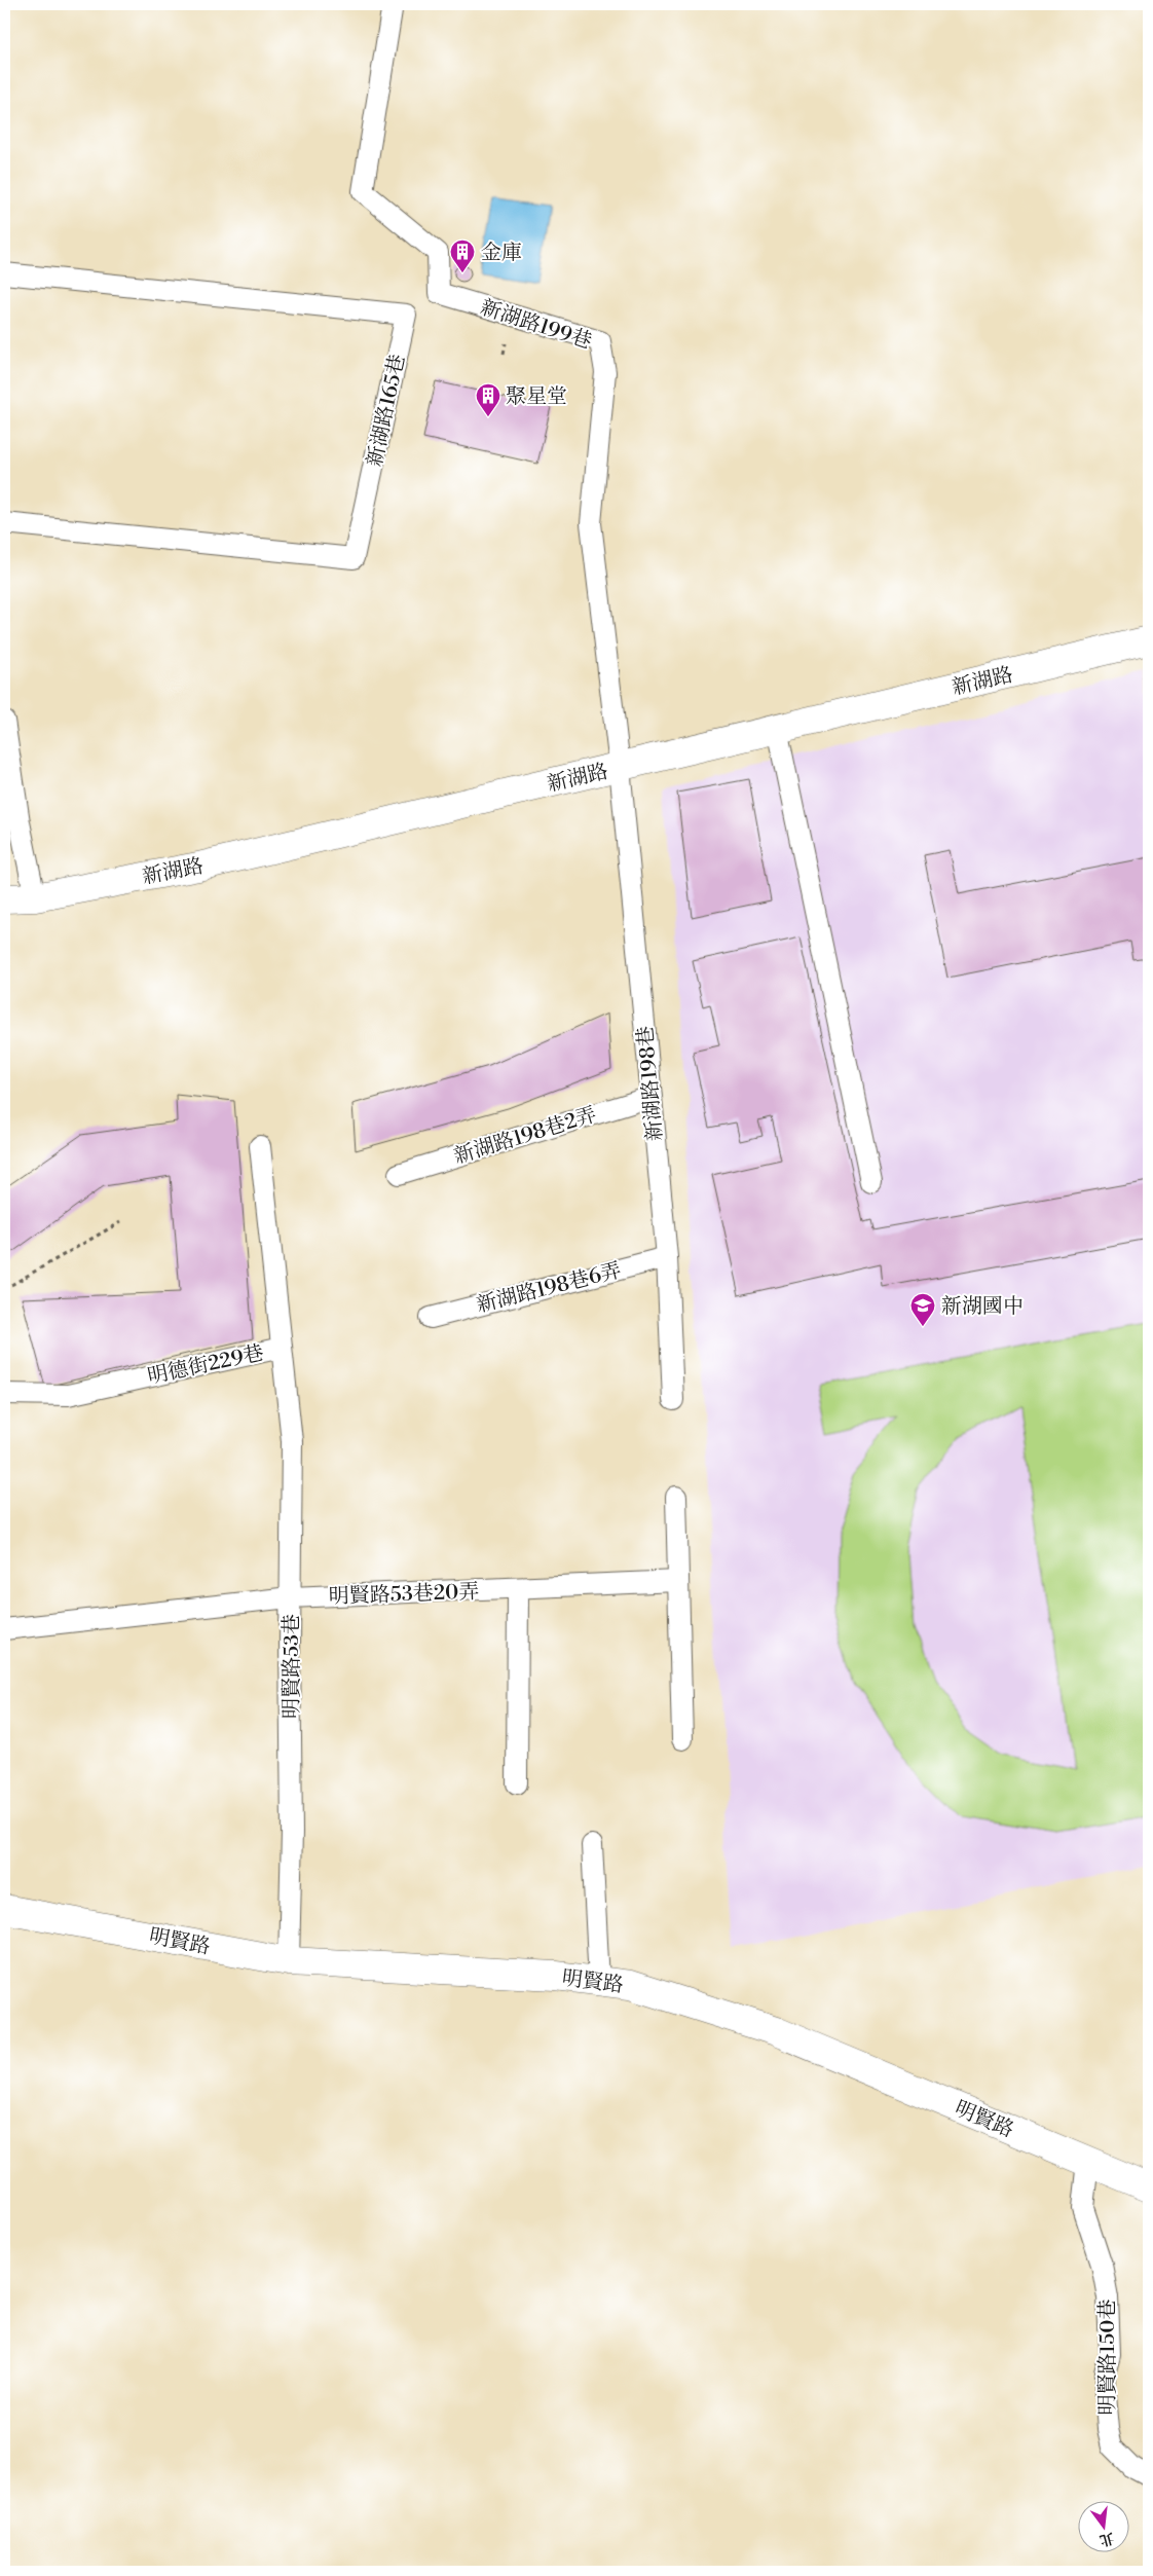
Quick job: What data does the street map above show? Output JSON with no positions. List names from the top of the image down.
{
  "streets": {
    "street": ["新湖路", "明賢路"],
    "lane": [
      "新湖路199巷",
      "新湖路165巷",
      "新湖路198巷",
      "新湖路198巷2弄",
      "新湖路198巷6弄",
      "明德街229巷",
      "明賢路53巷20弄",
      "明賢路53巷",
      "明賢路150巷"
    ]
  },
  "crossings": [
    ["新湖路199巷", "新湖路"],
    ["新湖路199巷", "新湖路198巷"],
    ["新湖路", "新湖路198巷"],
    ["新湖路198巷", "新湖路198巷2弄"],
    ["新湖路198巷", "新湖路198巷6弄"],
    ["明德街229巷", "明賢路53巷20弄"],
    ["明德街229巷", "明賢路53巷"],
    ["明賢路53巷20弄", "明賢路53巷"],
    ["明賢路53巷", "明賢路"],
    ["明賢路", "明賢路150巷"]
  ],
  "places": {
    "building": ["金庫", "聚星堂"],
    "school or university": ["新湖國中"]
  },
  "north": "bottom"
}
